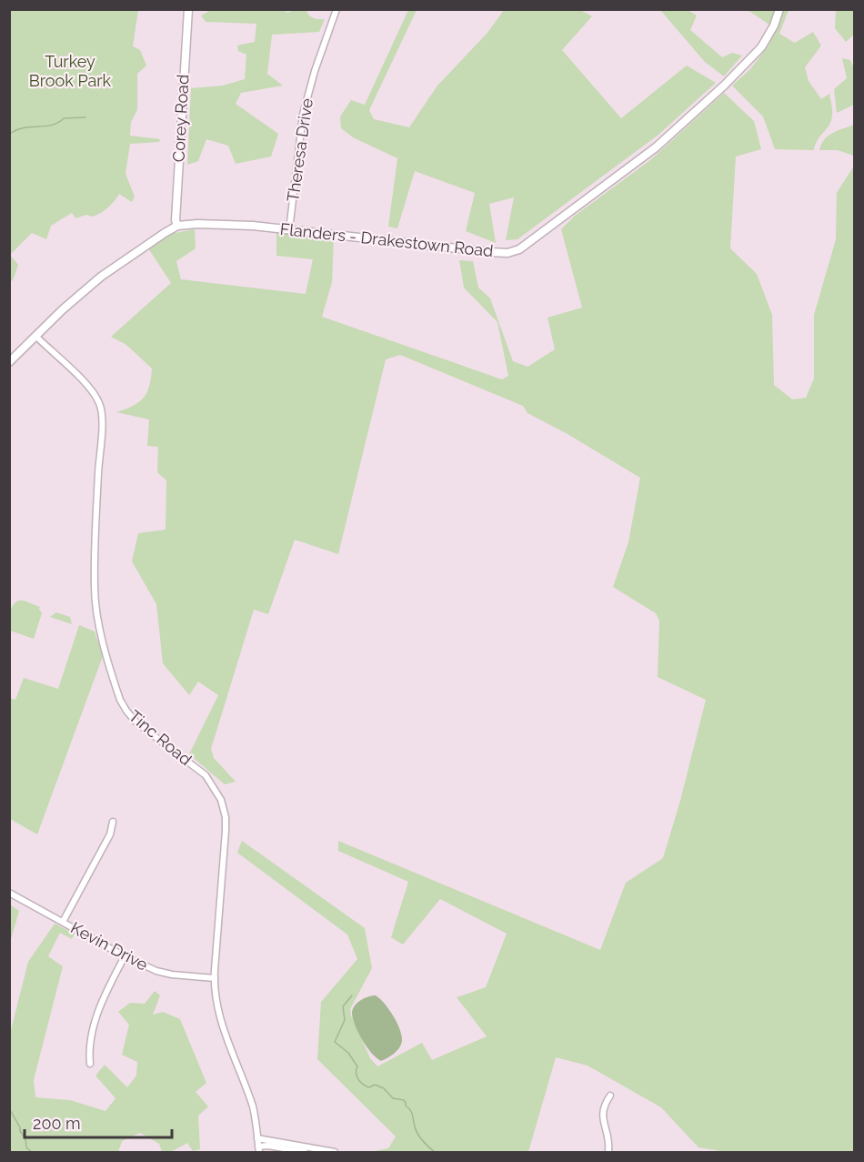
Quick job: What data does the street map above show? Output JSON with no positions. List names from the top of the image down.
{
  "streets": {
    "street": [
      "Corey Road",
      "Theresa Drive",
      "Flanders - Drakestown Road",
      "Tinc Road",
      "Kevin Drive"
    ]
  },
  "crossings": [
    ["Corey Road", "Flanders - Drakestown Road"],
    ["Theresa Drive", "Flanders - Drakestown Road"],
    ["Tinc Road", "Kevin Drive"]
  ],
  "parks": ["Turkey Brook Park"],
  "scale_bar": "200 m"
}
